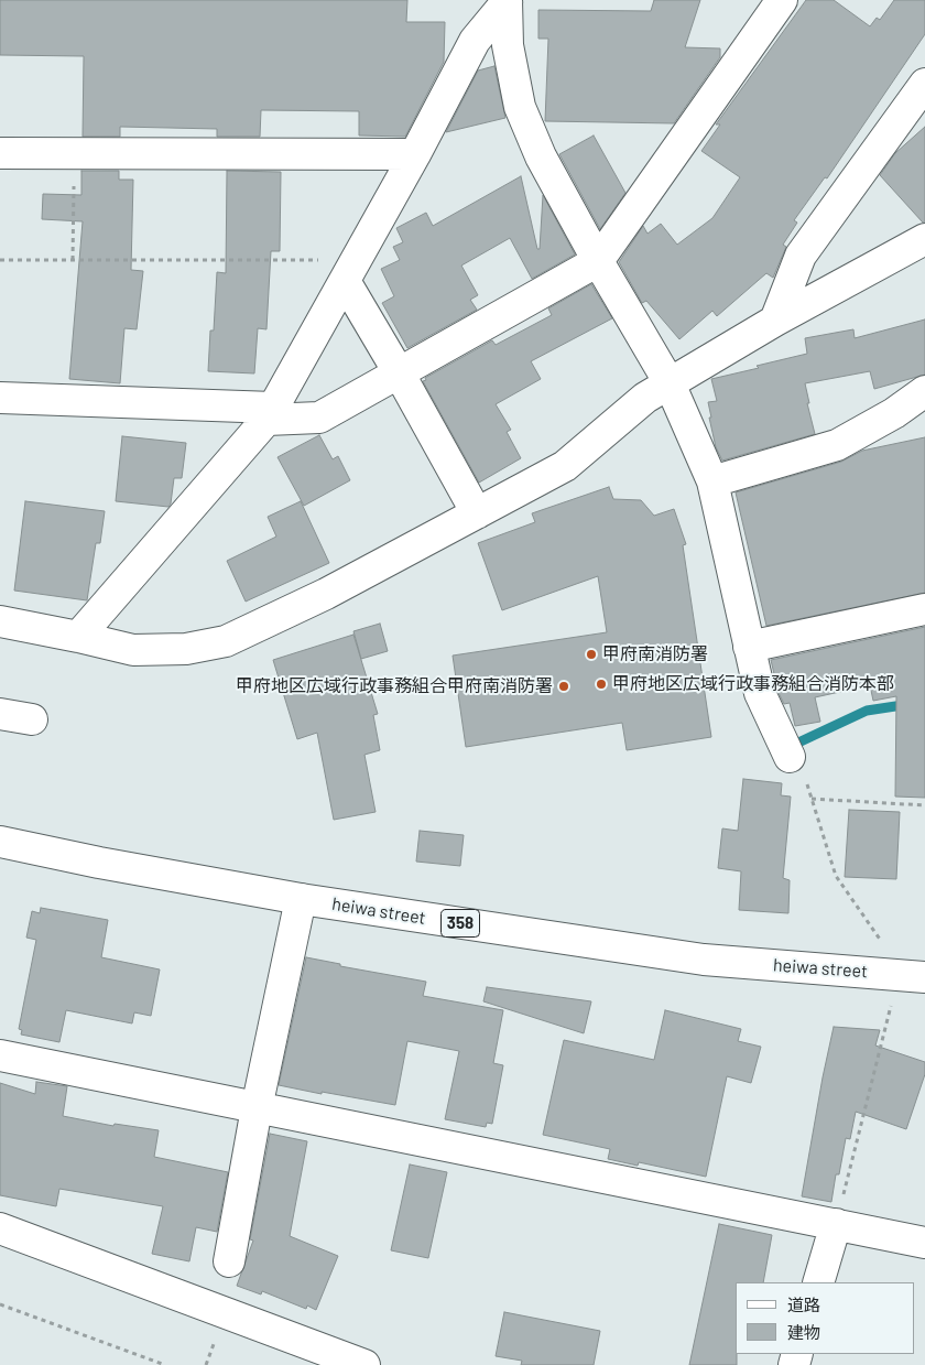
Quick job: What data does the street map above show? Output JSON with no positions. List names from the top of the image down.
{
  "streets": {
    "main road": ["heiwa street", "358"]
  },
  "places": ["甲府南消防署", "甲府地区広域行政事務組合消防本部", "甲府地区広域行政事務組合甲府南消防署"],
  "legend": ["道路", "建物"]
}
